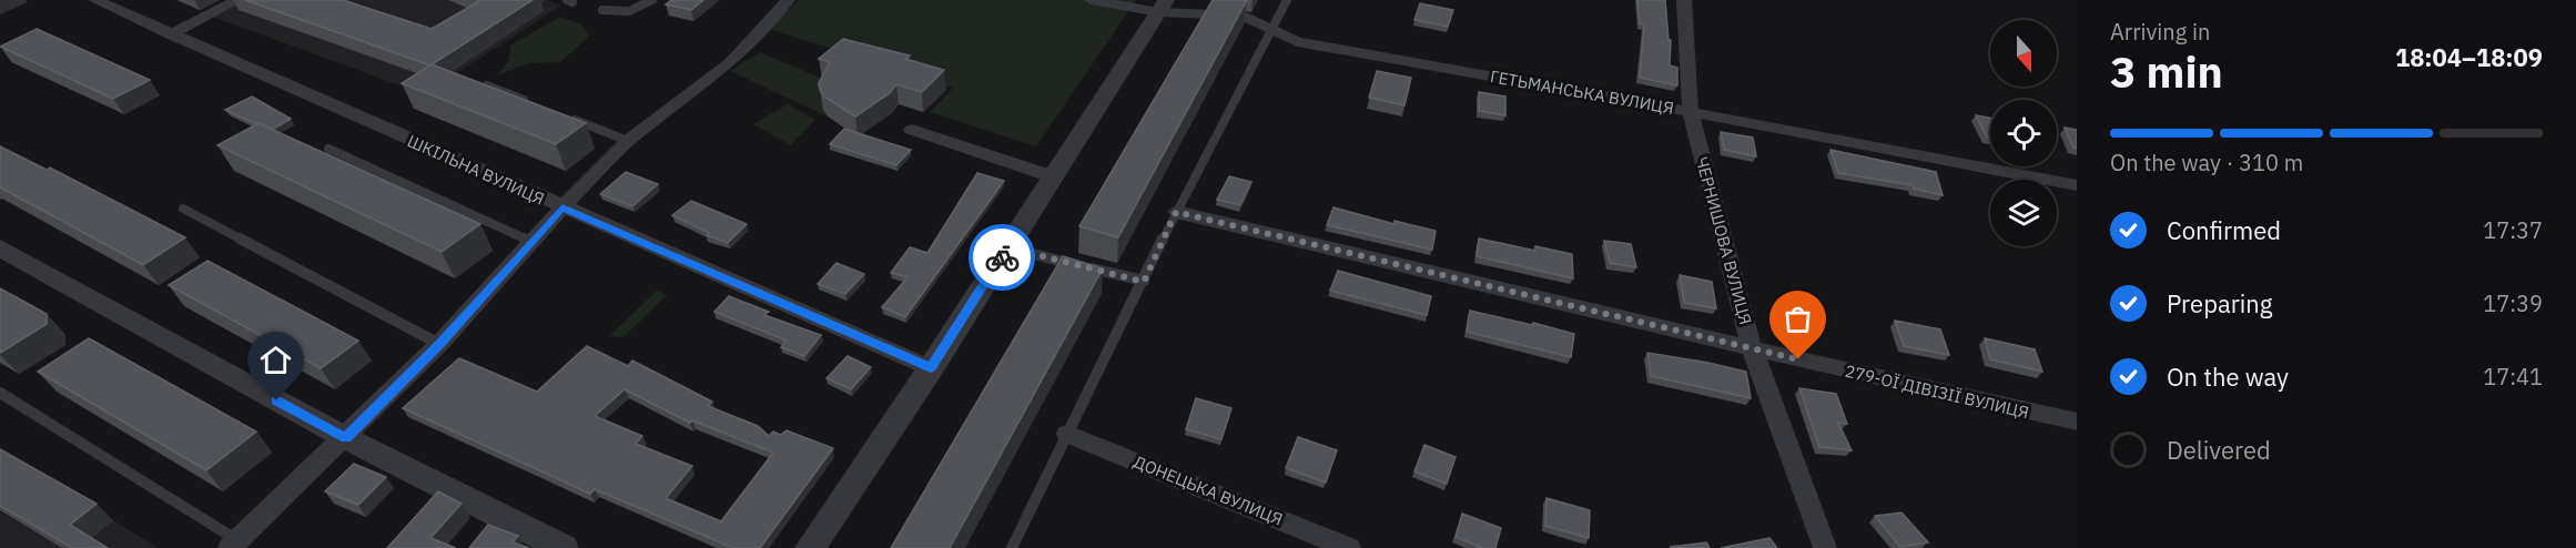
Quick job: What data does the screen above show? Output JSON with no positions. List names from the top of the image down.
{
  "streets": {
    "street": [
      "ГЕТЬМАНСЬКА ВУЛИЦЯ",
      "ШКІЛЬНА ВУЛИЦЯ",
      "ЧЕРНИШОВА ВУЛИЦЯ",
      "279-ОЇ ДІВІЗІЇ ВУЛИЦЯ",
      "ДОНЕЦЬКА ВУЛИЦЯ"
    ]
  },
  "crossings": [
    ["ГЕТЬМАНСЬКА ВУЛИЦЯ", "ЧЕРНИШОВА ВУЛИЦЯ"],
    ["ЧЕРНИШОВА ВУЛИЦЯ", "279-ОЇ ДІВІЗІЇ ВУЛИЦЯ"]
  ],
  "north": "bottom",
  "page": {
    "heading": ["3 min", "Arriving in", "18:04–18:09"],
    "bar": "On the way · 310 m",
    "list": [
      ["Confirmed", "17:37"],
      ["Preparing", "17:39"],
      ["On the way", "17:41"],
      "Delivered"
    ]
  }
}
